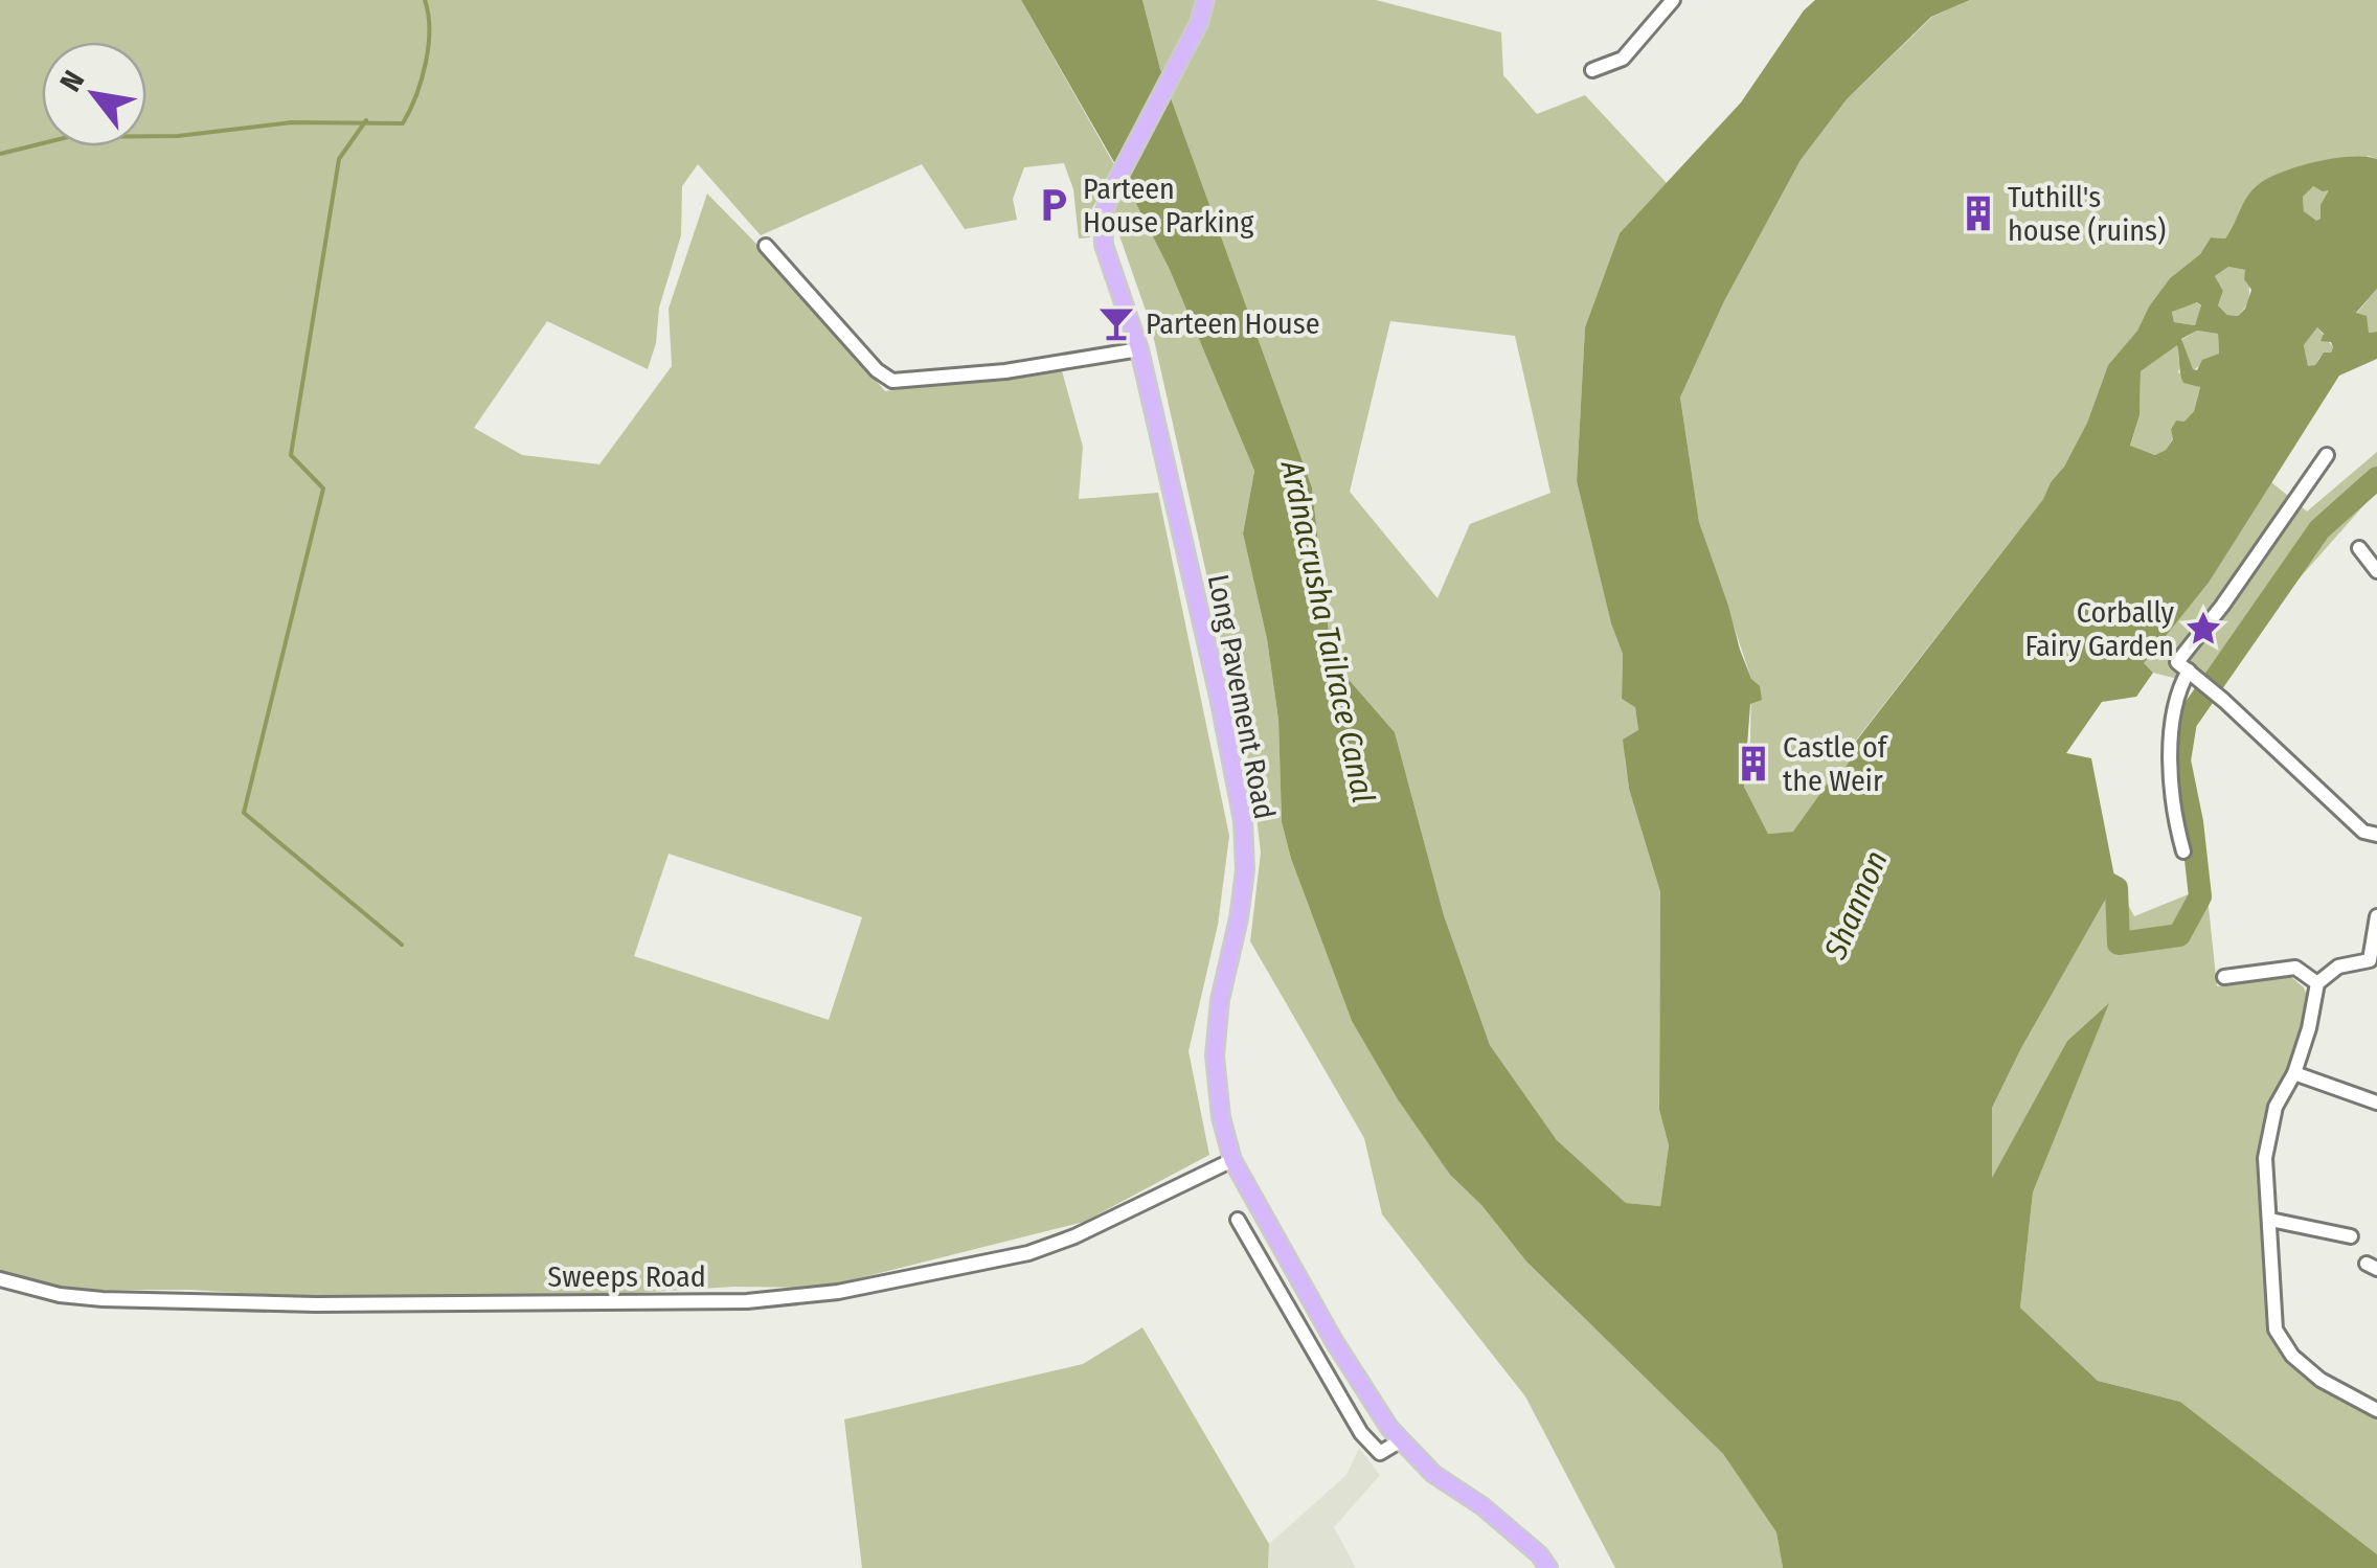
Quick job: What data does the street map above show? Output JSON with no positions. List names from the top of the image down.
{
  "streets": {
    "main road": ["Long Pavement Road"],
    "street": ["Sweeps Road"]
  },
  "crossings": [
    ["Long Pavement Road", "Sweeps Road"]
  ],
  "water": ["Ardnacrusha Tailrace Canal", "Shannon"],
  "places": {
    "parking": ["Parteen House Parking"],
    "building": ["Tuthill's house (ruins)", "Castle of the Weir"],
    "bar": ["Parteen House"],
    "place": ["Corbally Fairy Garden"]
  },
  "north": "top left"
}
